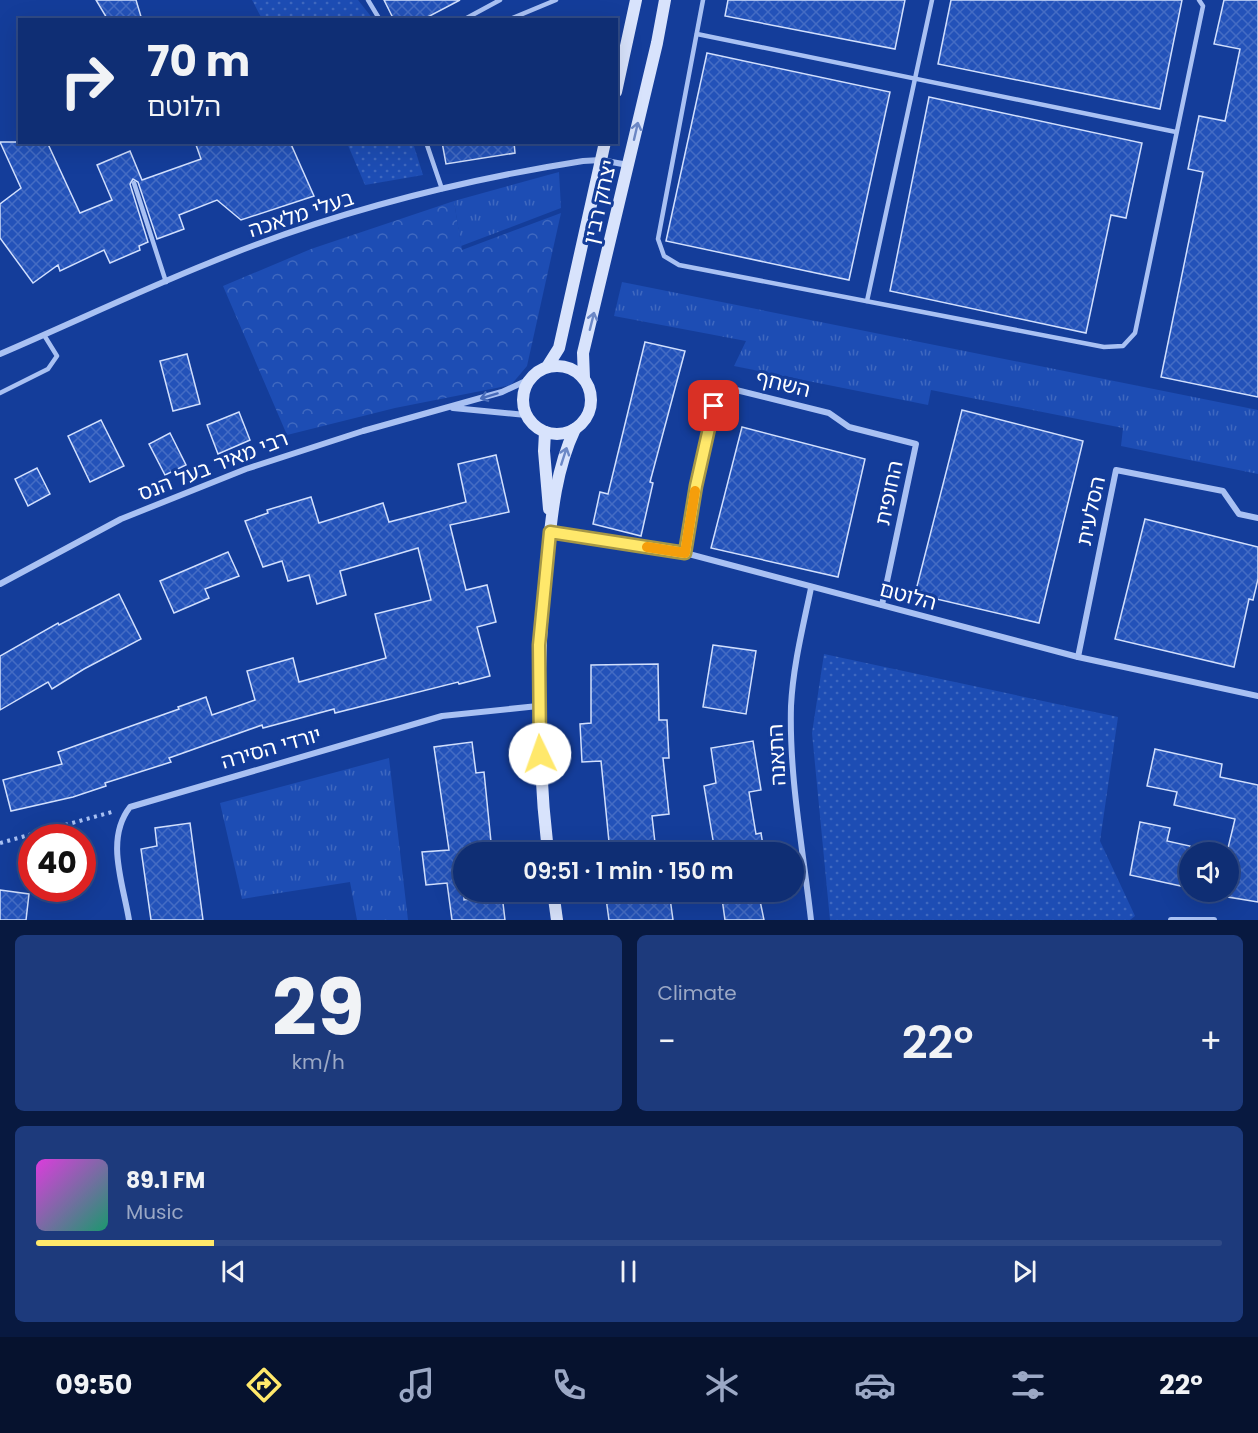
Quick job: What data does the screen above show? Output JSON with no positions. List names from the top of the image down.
{
  "streets": {
    "street": [
      "יצחק רבין",
      "בעלי מלאכה",
      "השחף",
      "רבי מאיר בעל הנס",
      "החופית",
      "הסלעית",
      "הלוטם",
      "יורדי הסירה",
      "התאנה"
    ]
  },
  "crossings": [
    ["יצחק רבין", "בעלי מלאכה"],
    ["יצחק רבין", "רבי מאיר בעל הנס"],
    ["השחף", "החופית"],
    ["השחף", "הלוטם"],
    ["החופית", "הלוטם"],
    ["הסלעית", "הלוטם"],
    ["הלוטם", "התאנה"]
  ],
  "page": {
    "turn": ["70 m", "הלוטם"],
    "limit": "40",
    "trip": "09:51 · 1 min · 150 m",
    "tile": [
      ["29", "km/h"],
      "Climate"
    ],
    "heat": ["−", "22°", "+"],
    "song": ["89.1 FM", "Music"],
    "tabs": ["09:50", "22°"]
  }
}
